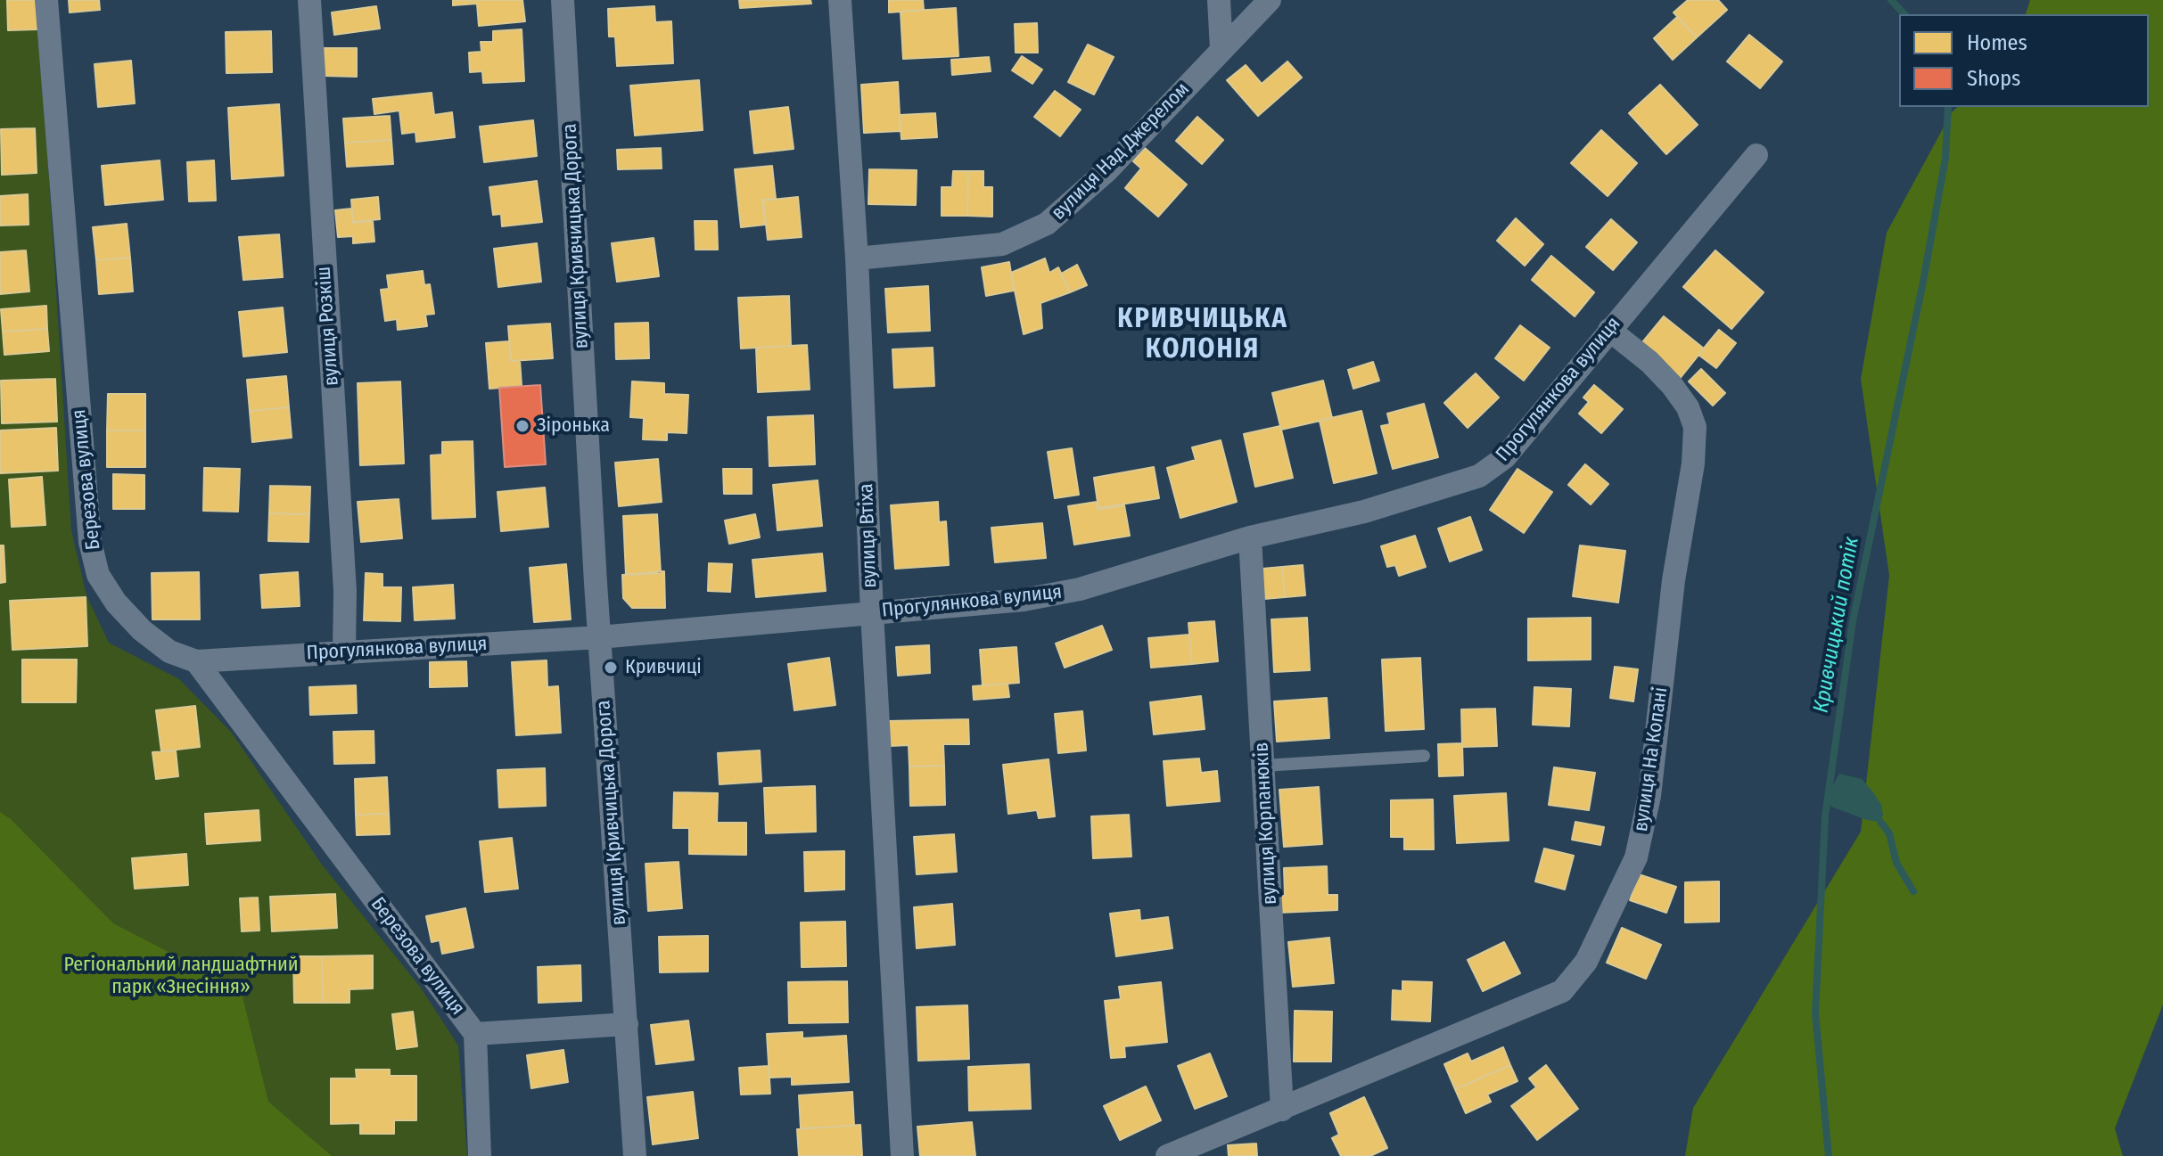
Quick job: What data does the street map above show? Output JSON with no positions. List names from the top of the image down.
{
  "streets": {
    "street": [
      "вулиця Над Джерелом",
      "вулиця Кривчицька Дорога",
      "вулиця Розкіш",
      "Прогулянкова вулиця",
      "Березова вулиця",
      "вулиця Втіха",
      "вулиця На Копані",
      "вулиця Корпанюків"
    ]
  },
  "crossings": [
    ["вулиця Над Джерелом", "вулиця Втіха"],
    ["вулиця Кривчицька Дорога", "Прогулянкова вулиця"],
    ["вулиця Кривчицька Дорога", "Березова вулиця"],
    ["вулиця Розкіш", "Прогулянкова вулиця"],
    ["Прогулянкова вулиця", "Березова вулиця"],
    ["Прогулянкова вулиця", "вулиця Втіха"],
    ["Прогулянкова вулиця", "вулиця На Копані"],
    ["Прогулянкова вулиця", "вулиця Корпанюків"],
    ["вулиця На Копані", "вулиця Корпанюків"]
  ],
  "districts": ["КРИВЧИЦЬКА КОЛОНІЯ"],
  "water": ["Кривчицький потік"],
  "parks": ["Регіональний ландшафтний парк «Знесіння»"],
  "places": ["Зіронька", "Кривчиці"],
  "legend": ["Homes", "Shops"]
}
